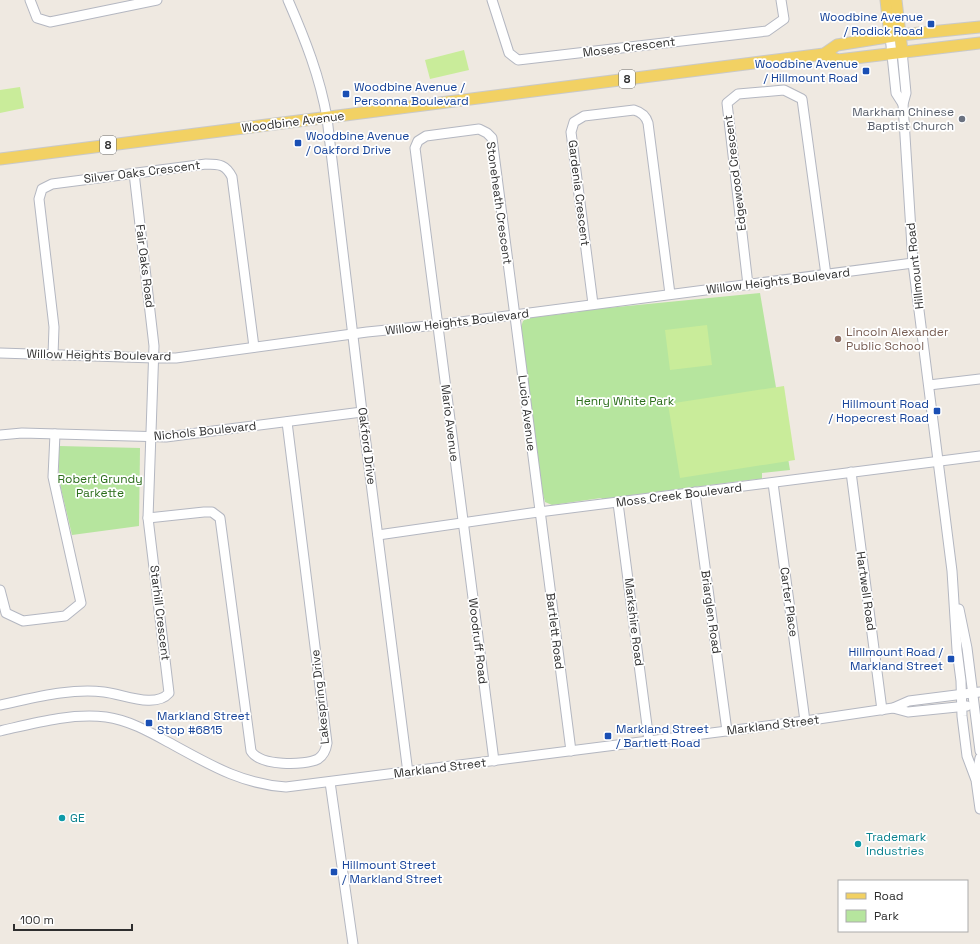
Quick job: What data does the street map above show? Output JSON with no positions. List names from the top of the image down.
{
  "streets": {
    "main road": ["8", "Woodbine Avenue"],
    "street": [
      "Moses Crescent",
      "Silver Oaks Crescent",
      "Edgewood Crescent",
      "Gardenia Crescent",
      "Stoneheath Crescent",
      "Fair Oaks Road",
      "Hillmount Road",
      "Willow Heights Boulevard",
      "Lucio Avenue",
      "Mario Avenue",
      "Nichols Boulevard",
      "Oakford Drive",
      "Moss Creek Boulevard",
      "Hartwell Road",
      "Carter Place",
      "Briarglen Road",
      "Starhill Crescent",
      "Markshire Road",
      "Bartlett Road",
      "Woodruff Road",
      "Lakespring Drive",
      "Markland Street"
    ]
  },
  "crossings": [
    ["Woodbine Avenue", "Hillmount Road"],
    ["Woodbine Avenue", "Oakford Drive"],
    ["Silver Oaks Crescent", "Fair Oaks Road"],
    ["Silver Oaks Crescent", "Willow Heights Boulevard"],
    ["Edgewood Crescent", "Willow Heights Boulevard"],
    ["Gardenia Crescent", "Willow Heights Boulevard"],
    ["Stoneheath Crescent", "Willow Heights Boulevard"],
    ["Stoneheath Crescent", "Lucio Avenue"],
    ["Stoneheath Crescent", "Mario Avenue"],
    ["Fair Oaks Road", "Willow Heights Boulevard"],
    ["Fair Oaks Road", "Starhill Crescent"],
    ["Hillmount Road", "Willow Heights Boulevard"],
    ["Hillmount Road", "Moss Creek Boulevard"],
    ["Hillmount Road", "Markland Street"],
    ["Willow Heights Boulevard", "Lucio Avenue"],
    ["Willow Heights Boulevard", "Mario Avenue"],
    ["Willow Heights Boulevard", "Oakford Drive"],
    ["Willow Heights Boulevard", "Starhill Crescent"],
    ["Lucio Avenue", "Moss Creek Boulevard"],
    ["Lucio Avenue", "Bartlett Road"],
    ["Mario Avenue", "Moss Creek Boulevard"],
    ["Mario Avenue", "Woodruff Road"],
    ["Nichols Boulevard", "Oakford Drive"],
    ["Nichols Boulevard", "Starhill Crescent"],
    ["Nichols Boulevard", "Lakespring Drive"],
    ["Oakford Drive", "Moss Creek Boulevard"],
    ["Oakford Drive", "Markland Street"],
    ["Moss Creek Boulevard", "Hartwell Road"],
    ["Moss Creek Boulevard", "Carter Place"],
    ["Moss Creek Boulevard", "Briarglen Road"],
    ["Moss Creek Boulevard", "Markshire Road"],
    ["Moss Creek Boulevard", "Bartlett Road"],
    ["Moss Creek Boulevard", "Woodruff Road"],
    ["Hartwell Road", "Markland Street"],
    ["Carter Place", "Markland Street"],
    ["Briarglen Road", "Markland Street"],
    ["Starhill Crescent", "Lakespring Drive"],
    ["Markshire Road", "Markland Street"],
    ["Bartlett Road", "Markland Street"],
    ["Woodruff Road", "Markland Street"]
  ],
  "parks": ["Henry White Park", "Robert Grundy Parkette"],
  "places": {
    "transit": [
      "Woodbine Avenue / Rodick Road",
      "Woodbine Avenue / Hillmount Road",
      "Woodbine Avenue / Personna Boulevard",
      "Woodbine Avenue / Oakford Drive",
      "Hillmount Road / Hopecrest Road",
      "Hillmount Road / Markland Street",
      "Markland Street Stop #6815",
      "Markland Street / Bartlett Road",
      "Hillmount Street / Markland Street"
    ],
    "other": [
      "Markham Chinese Baptist Church",
      "Lincoln Alexander Public School",
      "GE",
      "Trademark Industries"
    ]
  },
  "legend": ["Road", "Park"],
  "scale_bar": "100 m"
}
